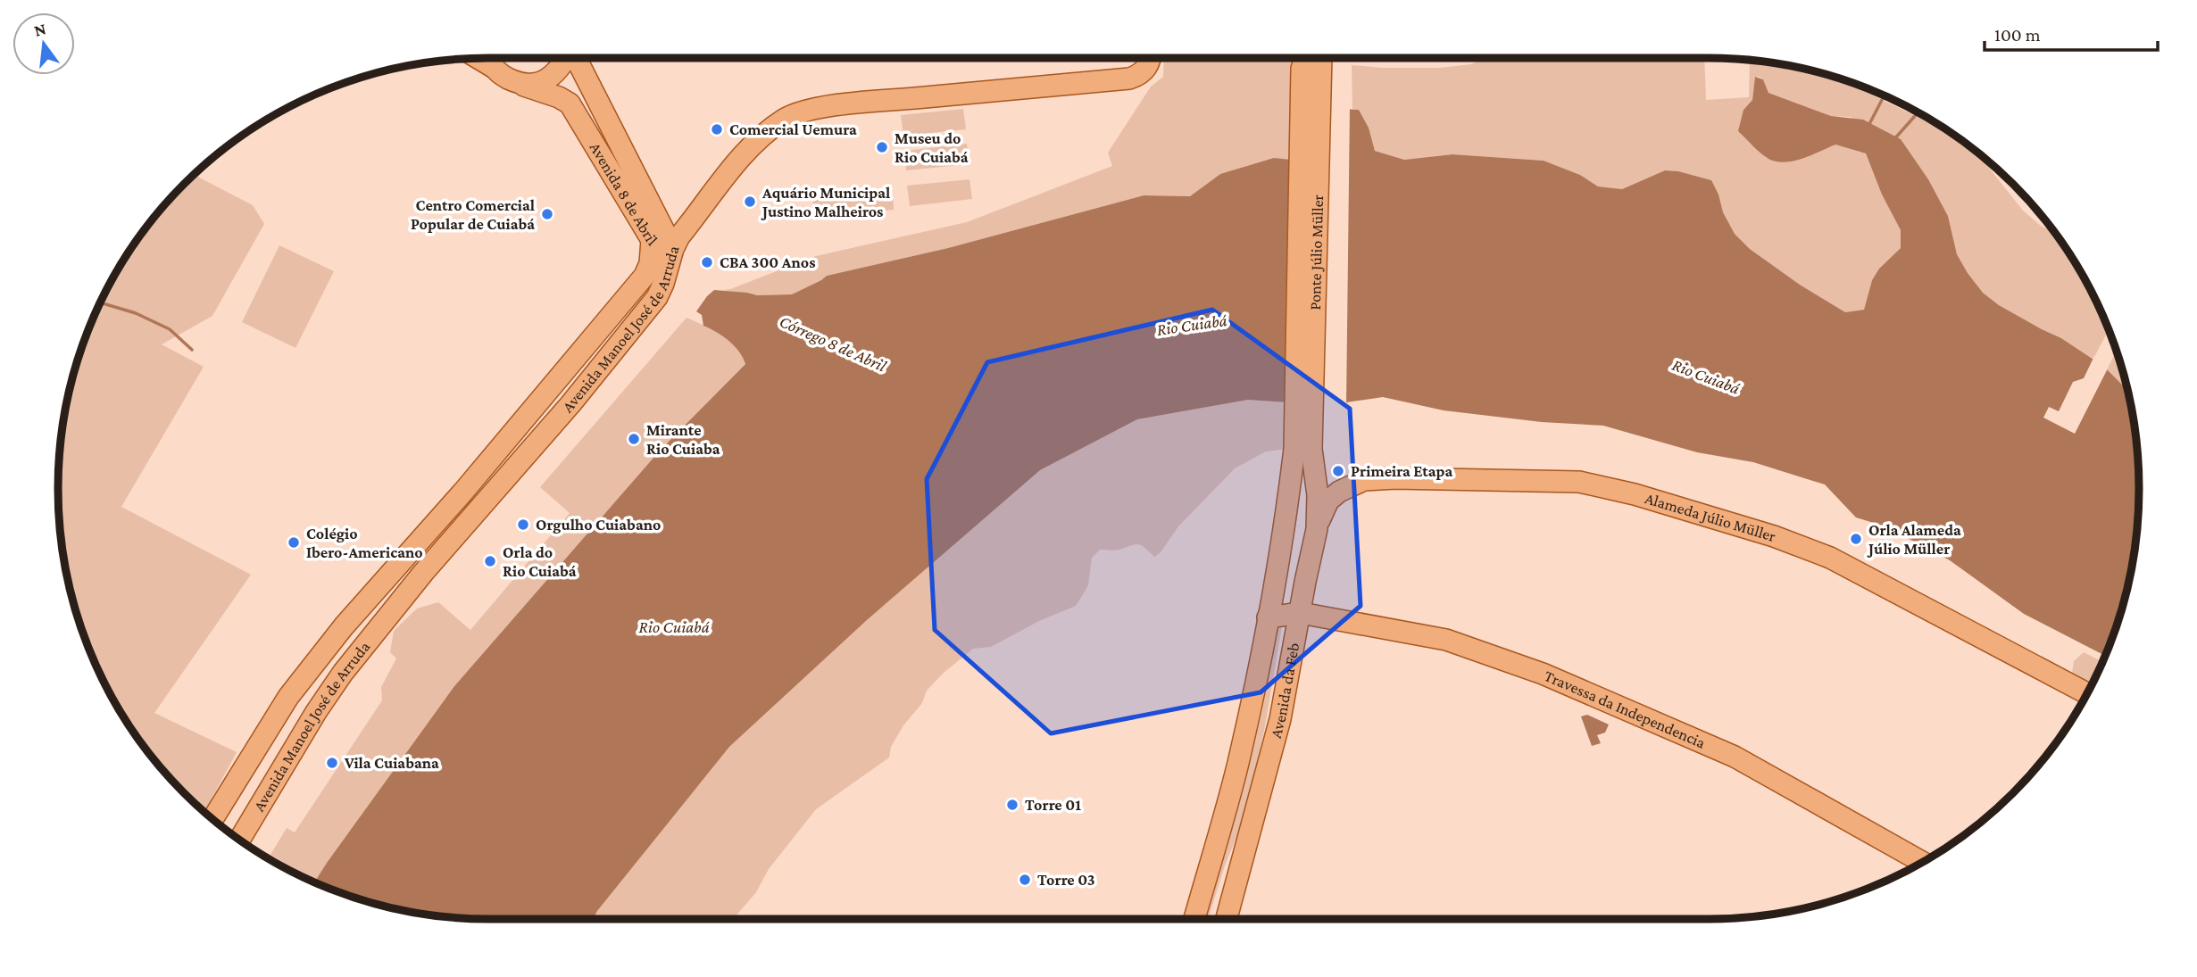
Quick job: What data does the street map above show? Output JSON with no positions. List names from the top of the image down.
{
  "streets": {
    "main road": [
      "Avenida 8 de Abril",
      "Ponte Júlio Müller",
      "Avenida Manoel José de Arruda",
      "Alameda Júlio Müller",
      "Avenida da Feb",
      "Travessa da Independencia"
    ]
  },
  "crossings": [
    ["Avenida 8 de Abril", "Avenida Manoel José de Arruda"],
    ["Ponte Júlio Müller", "Avenida da Feb"],
    ["Alameda Júlio Müller", "Avenida da Feb"],
    ["Avenida da Feb", "Travessa da Independencia"]
  ],
  "water": ["Rio Cuiabá", "Córrego 8 de Abril"],
  "places": [
    "Comercial Uemura",
    "Museu do Rio Cuiabá",
    "Aquário Municipal Justino Malheiros",
    "Centro Comercial Popular de Cuiabá",
    "CBA 300 Anos",
    "Mirante Rio Cuiaba",
    "Primeira Etapa",
    "Orgulho Cuiabano",
    "Orla Alameda Júlio Müller",
    "Colégio Ibero-Americano",
    "Orla do Rio Cuiabá",
    "Vila Cuiabana",
    "Torre 01",
    "Torre 03"
  ],
  "scale_bar": "100 m",
  "north": "top"
}
